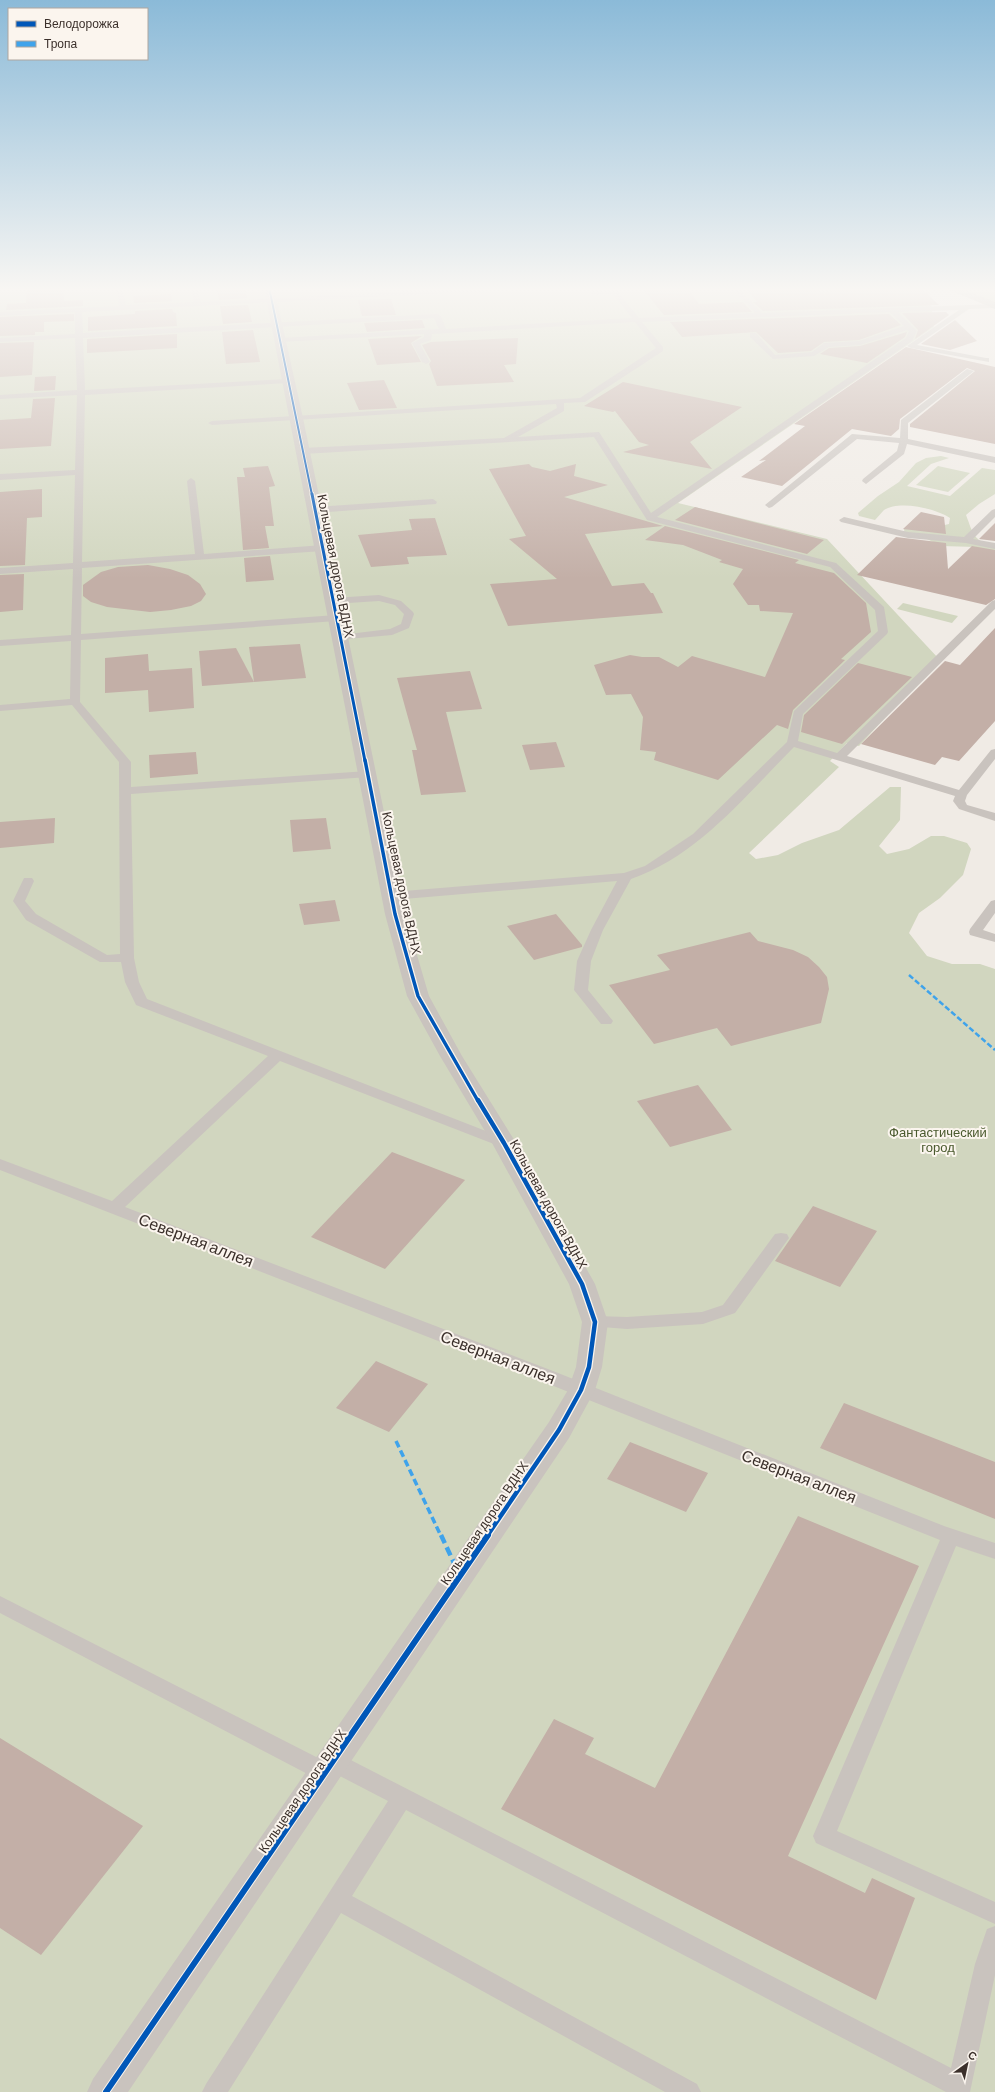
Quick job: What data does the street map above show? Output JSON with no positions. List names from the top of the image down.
{
  "streets": {
    "street": ["Кольцевая дорога ВДНХ"],
    "lane": ["Северная аллея"]
  },
  "crossings": [
    ["Кольцевая дорога ВДНХ", "Северная аллея"]
  ],
  "parks": ["Фантастический город"],
  "legend": ["Велодорожка", "Тропа"],
  "north": "top right"
}
